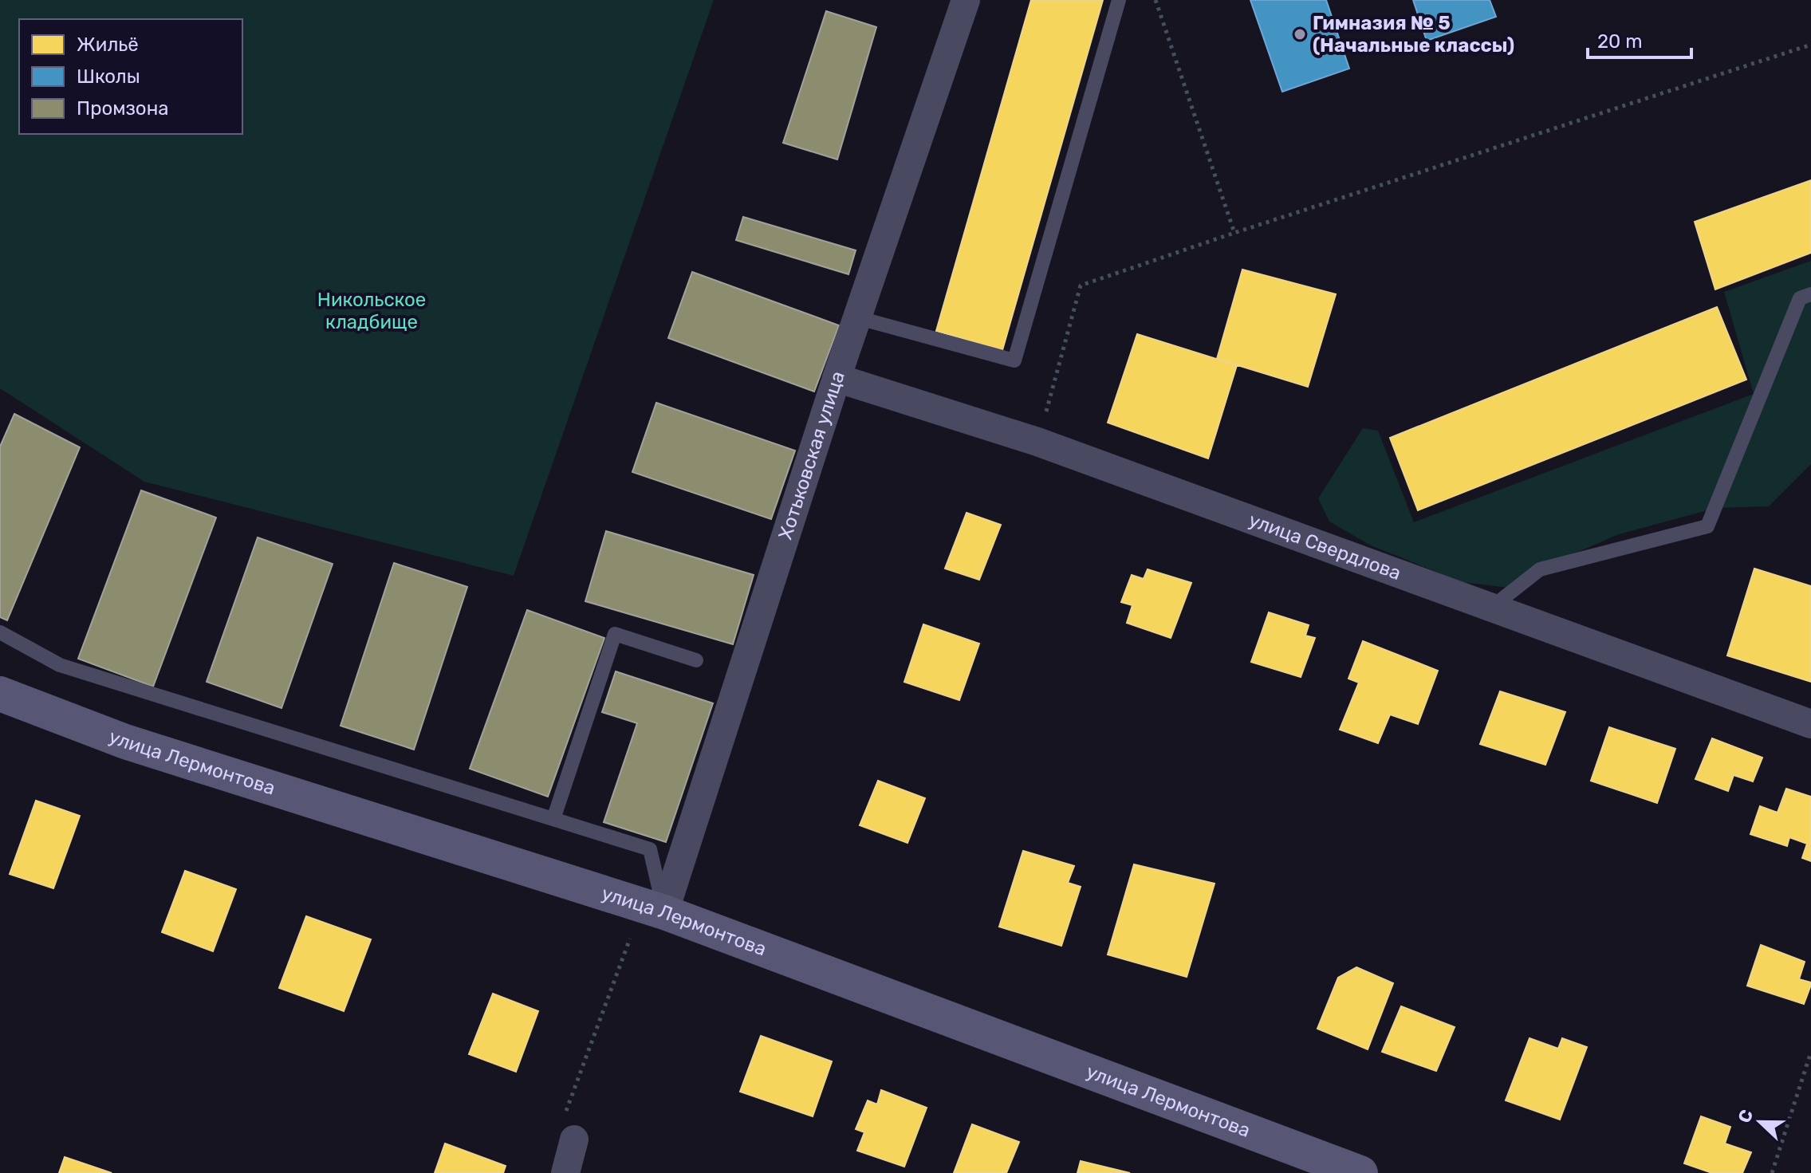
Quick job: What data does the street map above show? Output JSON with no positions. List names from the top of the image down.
{
  "streets": {
    "street": ["Хотьковская улица", "улица Свердлова", "улица Лермонтова"]
  },
  "crossings": [
    ["Хотьковская улица", "улица Свердлова"],
    ["Хотьковская улица", "улица Лермонтова"]
  ],
  "parks": ["Никольское кладбище"],
  "places": ["Гимназия № 5 (Начальные классы)"],
  "legend": ["Жильё", "Школы", "Промзона"],
  "scale_bar": "20 m",
  "north": "left"
}
